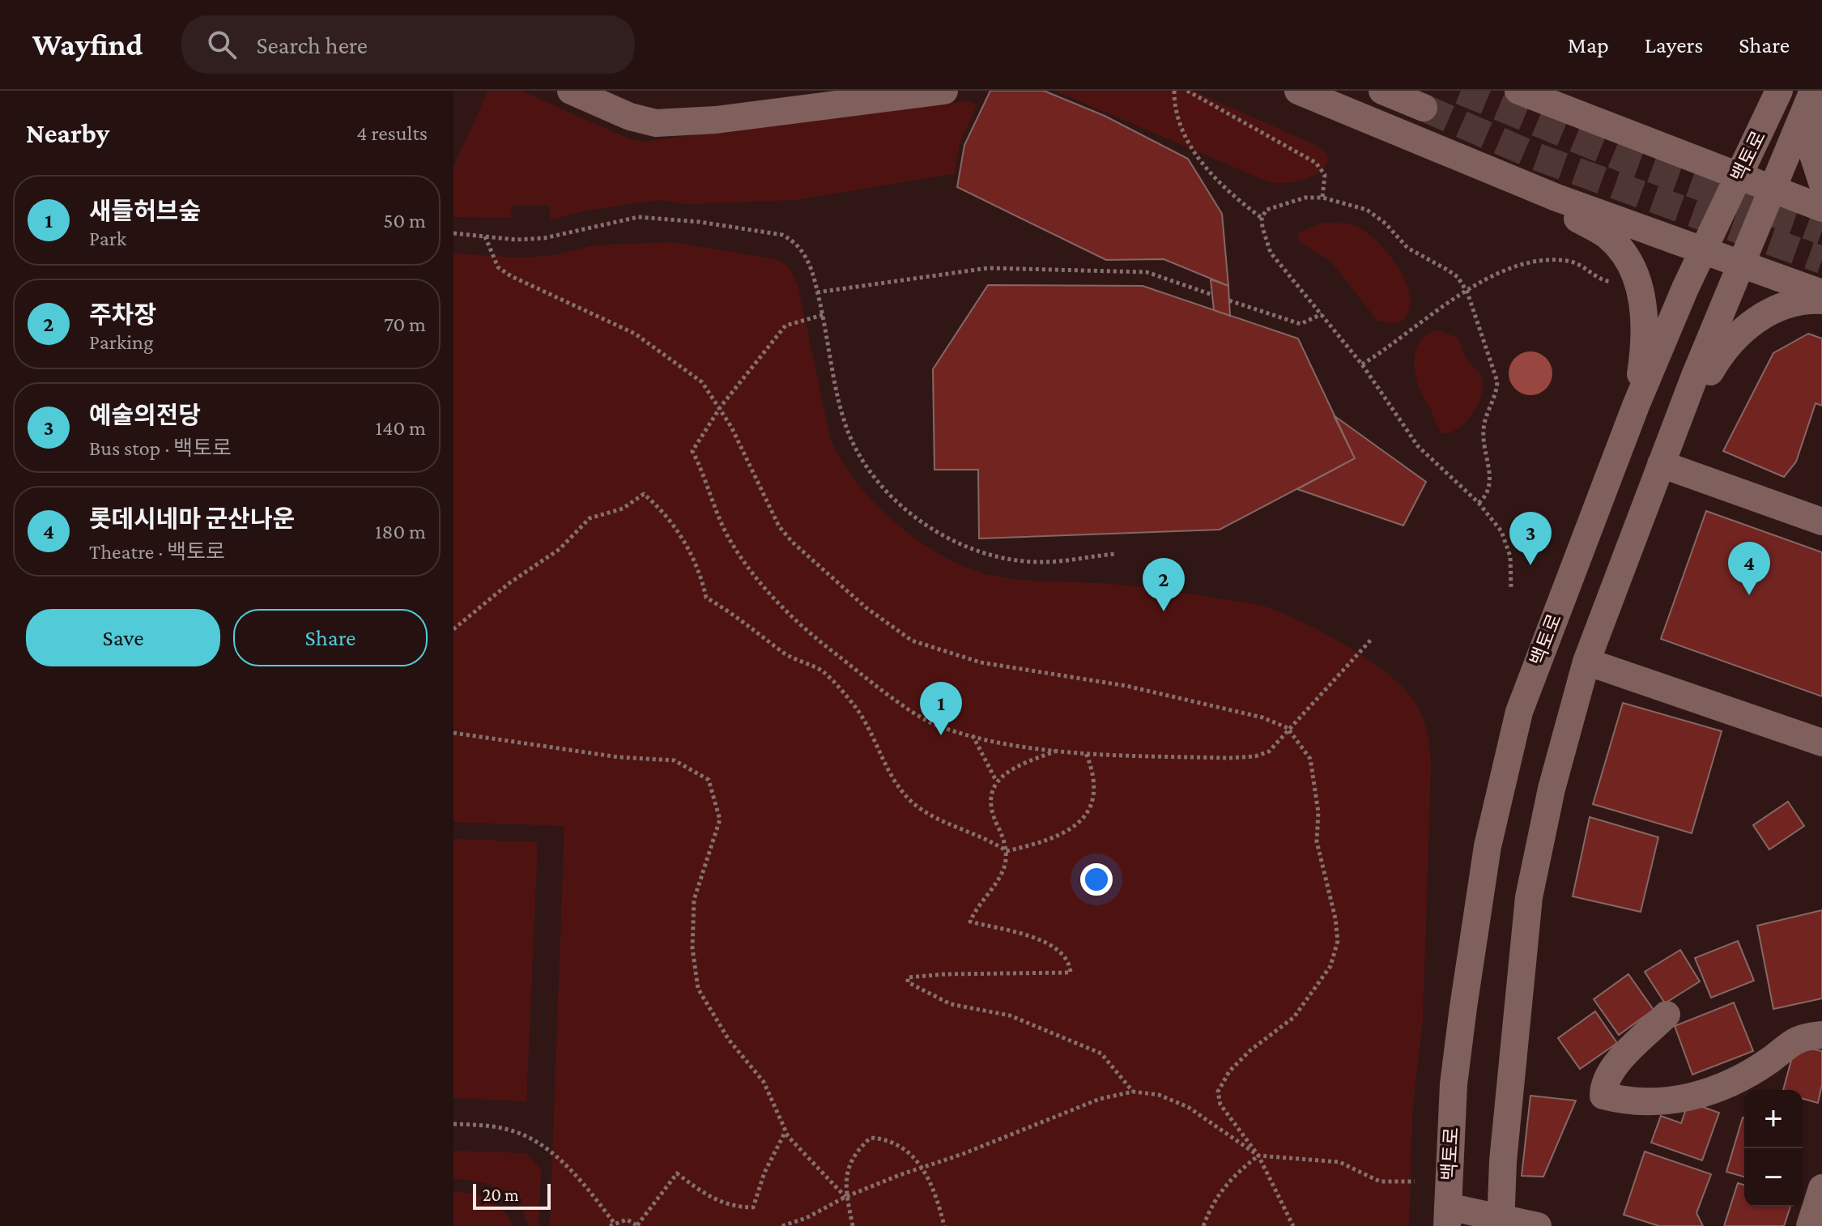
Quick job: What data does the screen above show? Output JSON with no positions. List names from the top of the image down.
{
  "streets": {
    "street": ["백토로"]
  },
  "scale_bar": "20 m",
  "page": {
    "header": "Wayfind",
    "search": "Search here",
    "nav": ["Map", "Layers", "Share"],
    "heading": ["Nearby", "4 results"],
    "list": [
      {
        "mark": "1",
        "name": "새들허브숲",
        "note": "Park",
        "value": "50 m"
      },
      {
        "mark": "2",
        "name": "주차장",
        "note": "Parking",
        "value": "70 m"
      },
      {
        "mark": "3",
        "name": "예술의전당",
        "note": "Bus stop · 백토로",
        "value": "140 m"
      },
      {
        "mark": "4",
        "name": "롯데시네마 군산나운",
        "note": "Theatre · 백토로",
        "value": "180 m"
      }
    ],
    "pins": [
      "3",
      "4",
      "2",
      "1"
    ],
    "buttons": ["Save", "Share"],
    "map_buttons": ["+", "−"],
    "scale": "20 m"
  }
}
